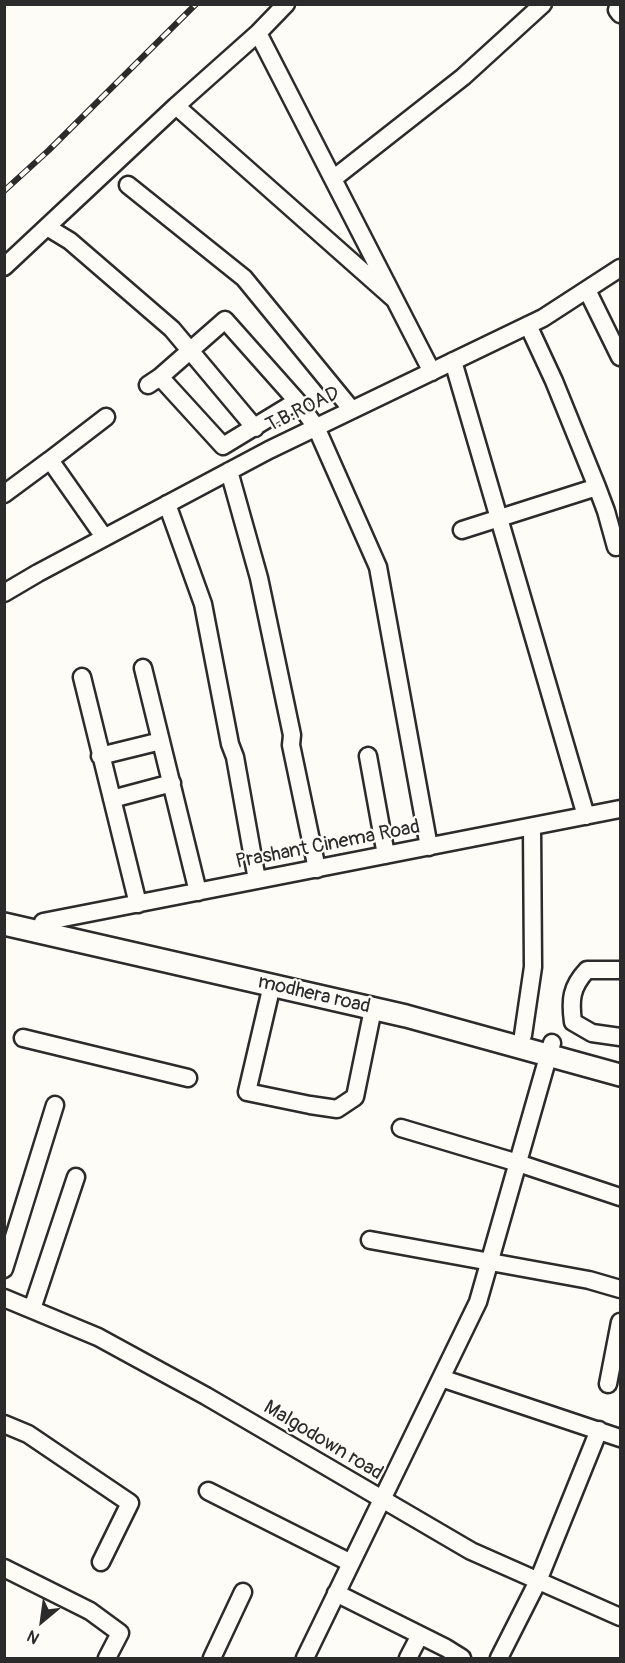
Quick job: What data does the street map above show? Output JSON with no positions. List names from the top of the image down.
{
  "streets": {
    "main road": ["modhera road"],
    "street": ["T.B.ROAD", "Prashant Cinema Road", "Malgodown road"]
  },
  "north": "bottom left"
}
